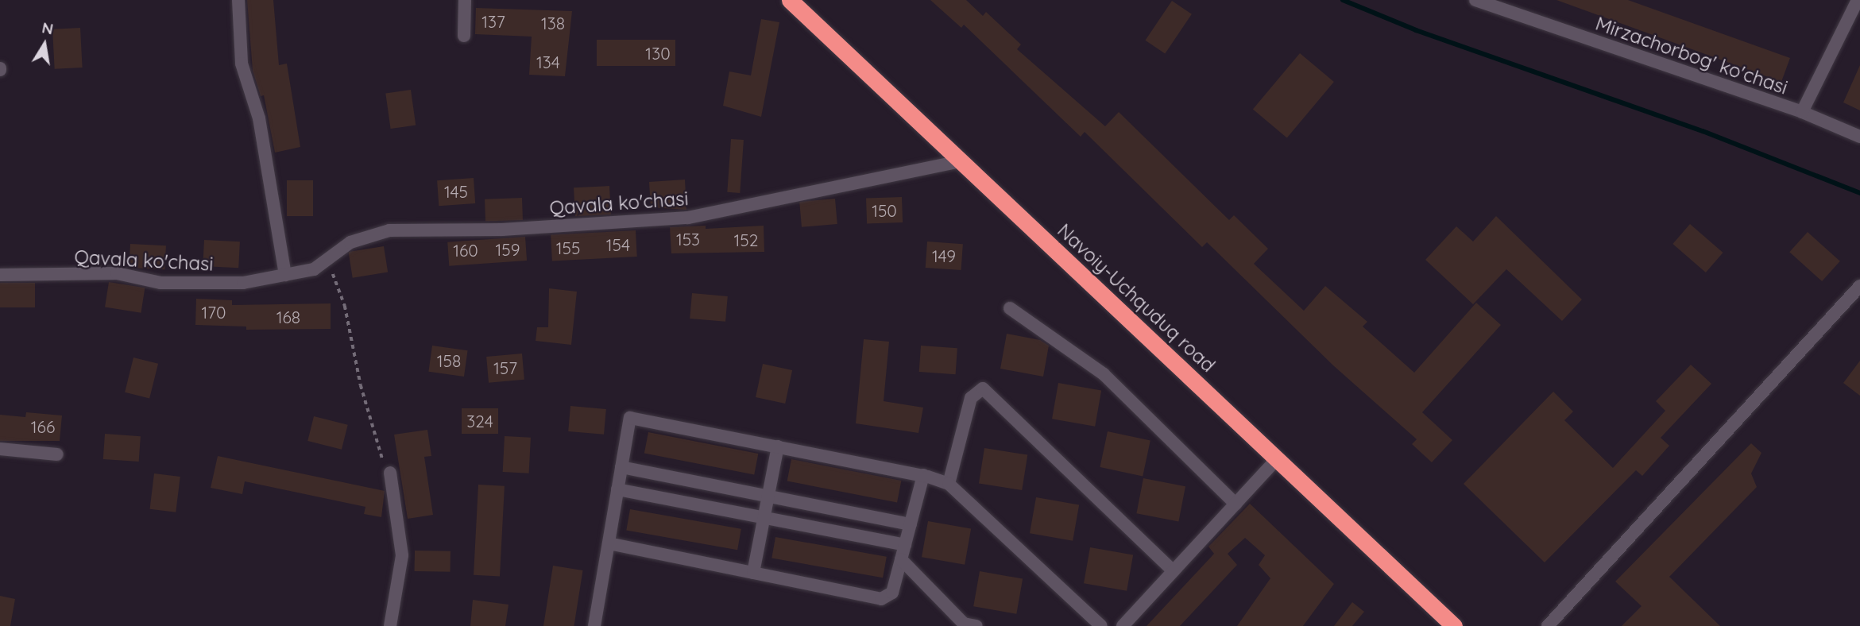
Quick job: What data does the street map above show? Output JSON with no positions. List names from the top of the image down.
{
  "streets": {
    "highway": ["Navoiy-Uchquduq road"],
    "street": ["Mirzachorbog' ko'chasi", "Qavala ko'chasi"]
  },
  "crossings": [
    ["Qavala ko'chasi", "Navoiy-Uchquduq road"]
  ],
  "house_numbers": [
    "137",
    "138",
    "130",
    "134",
    "145",
    "150",
    "153",
    "152",
    "154",
    "155",
    "159",
    "160",
    "149",
    "170",
    "168",
    "158",
    "157",
    "324",
    "166"
  ],
  "north": "top"
}
